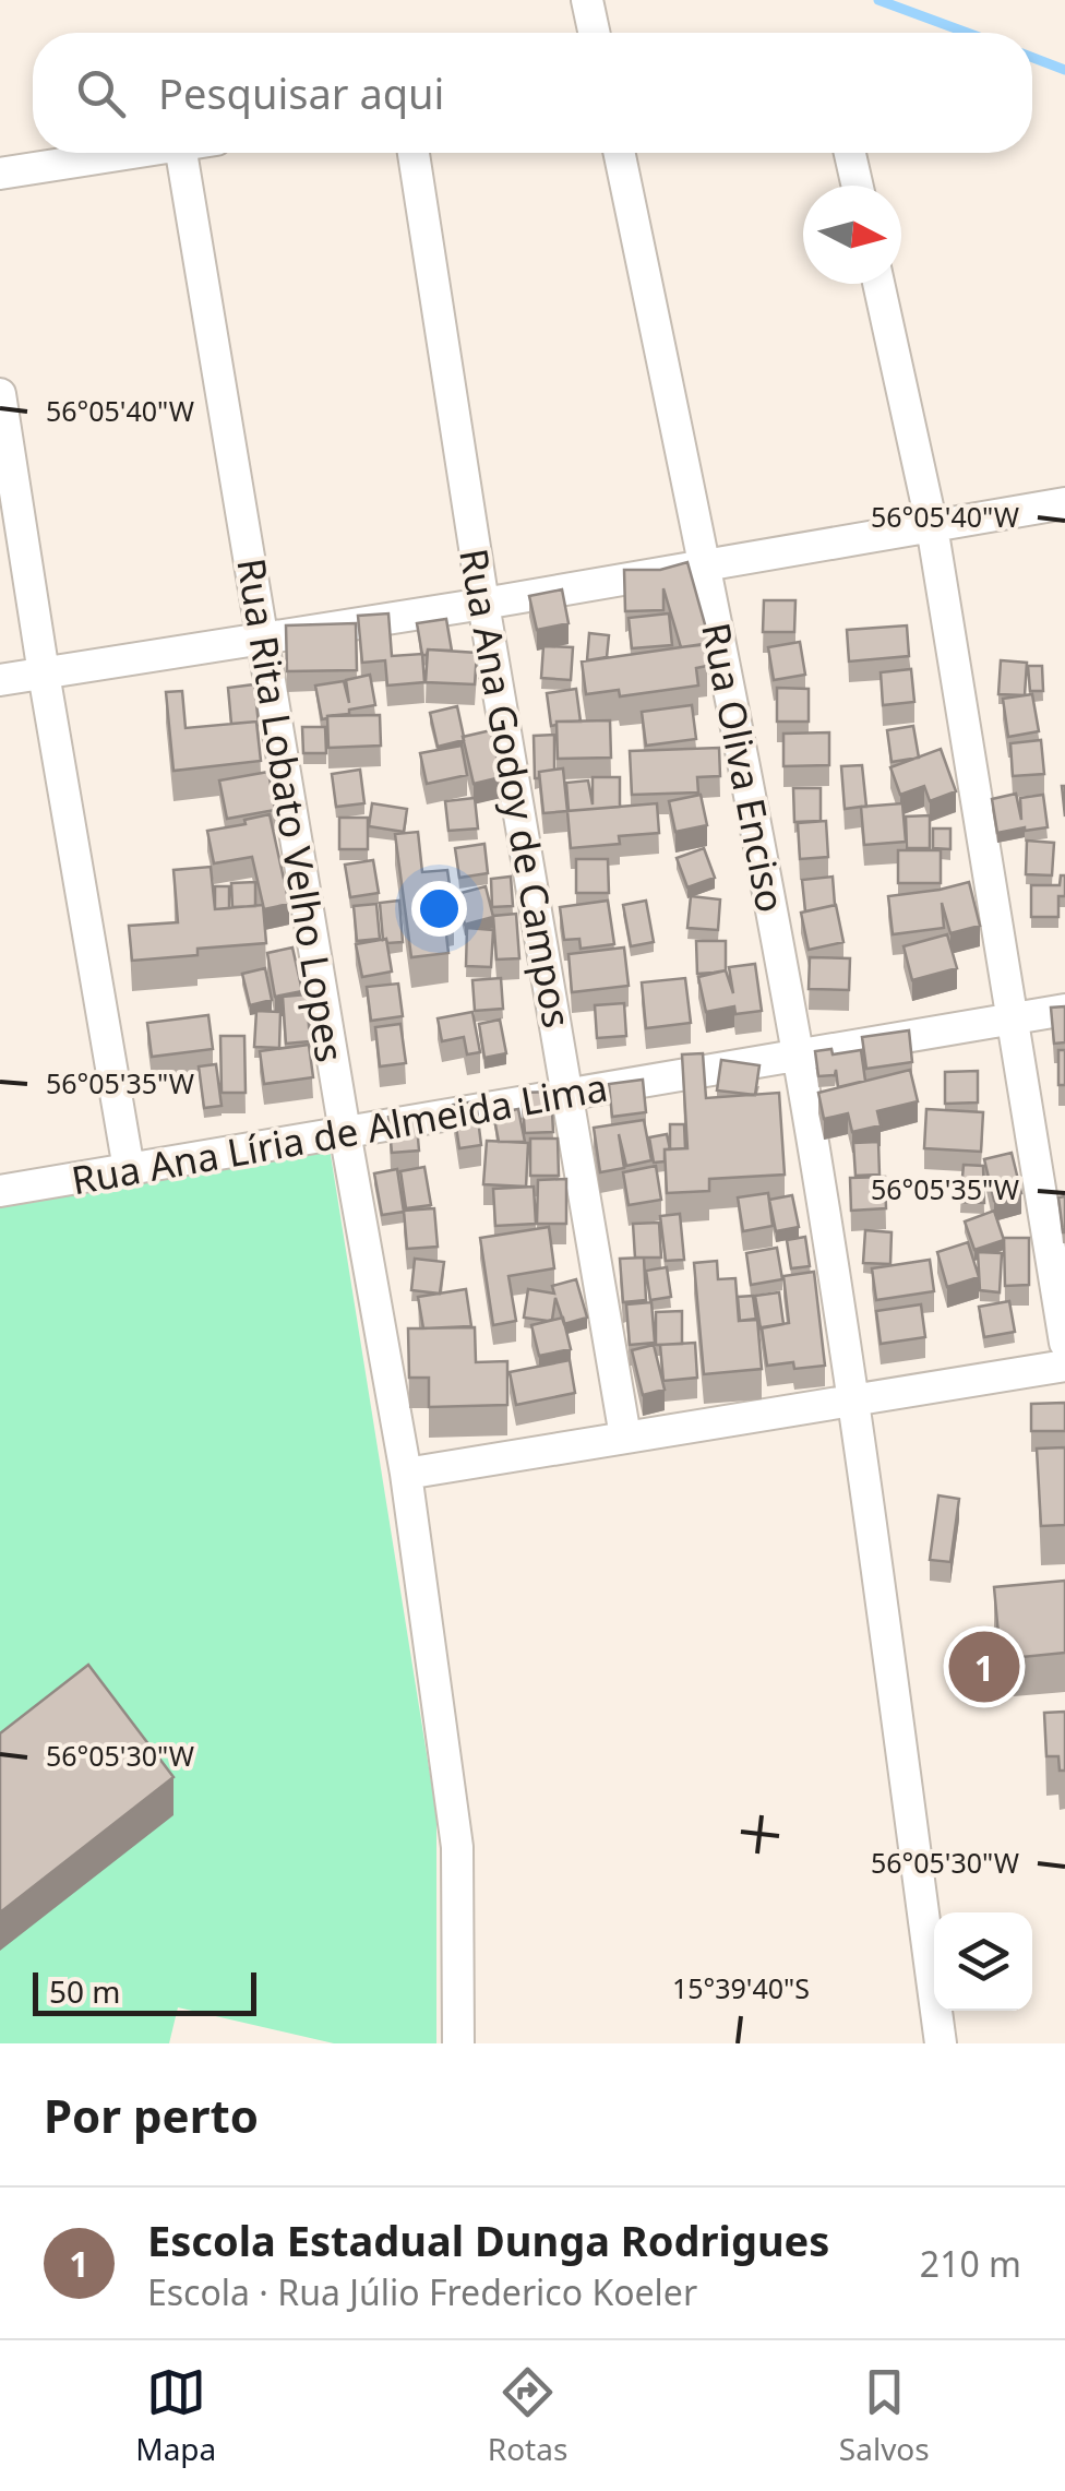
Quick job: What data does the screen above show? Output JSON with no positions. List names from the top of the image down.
{
  "streets": {
    "street": [
      "Rua Oliva Enciso",
      "Rua Ana Godoy de Campos",
      "Rua Rita Lobato Velho Lopes",
      "Rua Ana Líria de Almeida Lima"
    ]
  },
  "crossings": [
    ["Rua Oliva Enciso", "Rua Ana Líria de Almeida Lima"],
    ["Rua Ana Godoy de Campos", "Rua Ana Líria de Almeida Lima"],
    ["Rua Rita Lobato Velho Lopes", "Rua Ana Líria de Almeida Lima"]
  ],
  "scale_bar": "50 m",
  "north": "right",
  "page": {
    "search": "Pesquisar aqui",
    "pins": "1",
    "scale": "50 m",
    "heading": "Por perto",
    "list": [
      {
        "mark": "1",
        "name": "Escola Estadual Dunga Rodrigues",
        "note": "Escola · Rua Júlio Frederico Koeler",
        "value": "210 m"
      }
    ],
    "nav": ["Mapa", "Rotas", "Salvos"]
  },
  "coordinates": [
    "56°05'40\"W",
    "56°05'35\"W",
    "56°05'30\"W",
    "15°39'40\"S"
  ]
}
